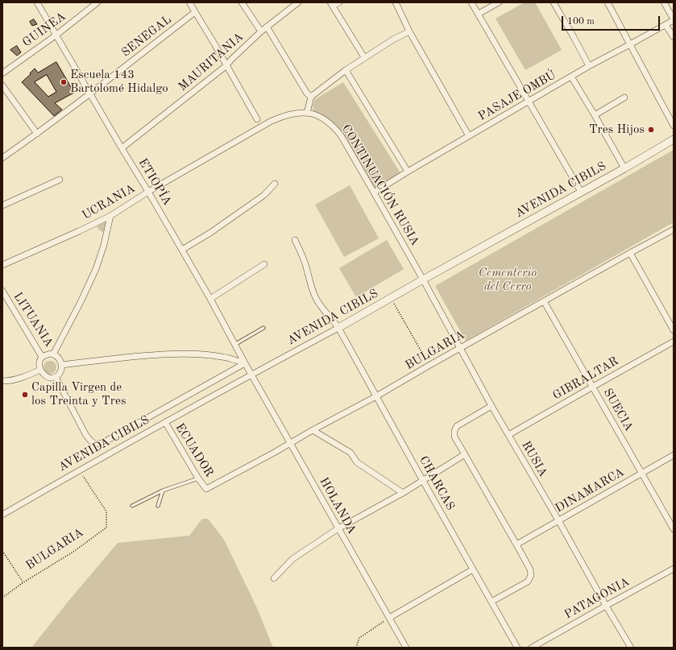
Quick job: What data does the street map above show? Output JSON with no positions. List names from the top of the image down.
{
  "streets": {
    "street": [
      "GUINEA",
      "SENEGAL",
      "MAURITANIA",
      "PASAJE OMBÚ",
      "ETIOPÍA",
      "CONTINUACIÓN RUSIA",
      "AVENIDA CIBILS",
      "UCRANIA",
      "LITUANIA",
      "BULGARIA",
      "GIBRALTAR",
      "SUECIA",
      "ECUADOR",
      "RUSIA",
      "CHARCAS",
      "DINAMARCA",
      "HOLANDA",
      "PATAGONIA"
    ]
  },
  "crossings": [
    ["GUINEA", "ETIOPÍA"],
    ["SENEGAL", "ETIOPÍA"],
    ["MAURITANIA", "ETIOPÍA"],
    ["PASAJE OMBÚ", "CONTINUACIÓN RUSIA"],
    ["ETIOPÍA", "AVENIDA CIBILS"],
    ["ETIOPÍA", "UCRANIA"],
    ["ETIOPÍA", "HOLANDA"],
    ["CONTINUACIÓN RUSIA", "AVENIDA CIBILS"],
    ["CONTINUACIÓN RUSIA", "UCRANIA"],
    ["CONTINUACIÓN RUSIA", "RUSIA"],
    ["AVENIDA CIBILS", "BULGARIA"],
    ["AVENIDA CIBILS", "ECUADOR"],
    ["AVENIDA CIBILS", "RUSIA"],
    ["AVENIDA CIBILS", "CHARCAS"],
    ["AVENIDA CIBILS", "HOLANDA"],
    ["BULGARIA", "SUECIA"],
    ["BULGARIA", "ECUADOR"],
    ["BULGARIA", "RUSIA"],
    ["BULGARIA", "CHARCAS"],
    ["BULGARIA", "HOLANDA"],
    ["GIBRALTAR", "SUECIA"],
    ["GIBRALTAR", "RUSIA"],
    ["SUECIA", "DINAMARCA"],
    ["RUSIA", "DINAMARCA"],
    ["RUSIA", "PATAGONIA"]
  ],
  "parks": ["Cementerio del Cerro"],
  "places": ["Escuela 143 Bartolomé Hidalgo", "Tres Hijos", "Capilla Virgen de los Treinta y Tres"],
  "scale_bar": "100 m"
}
